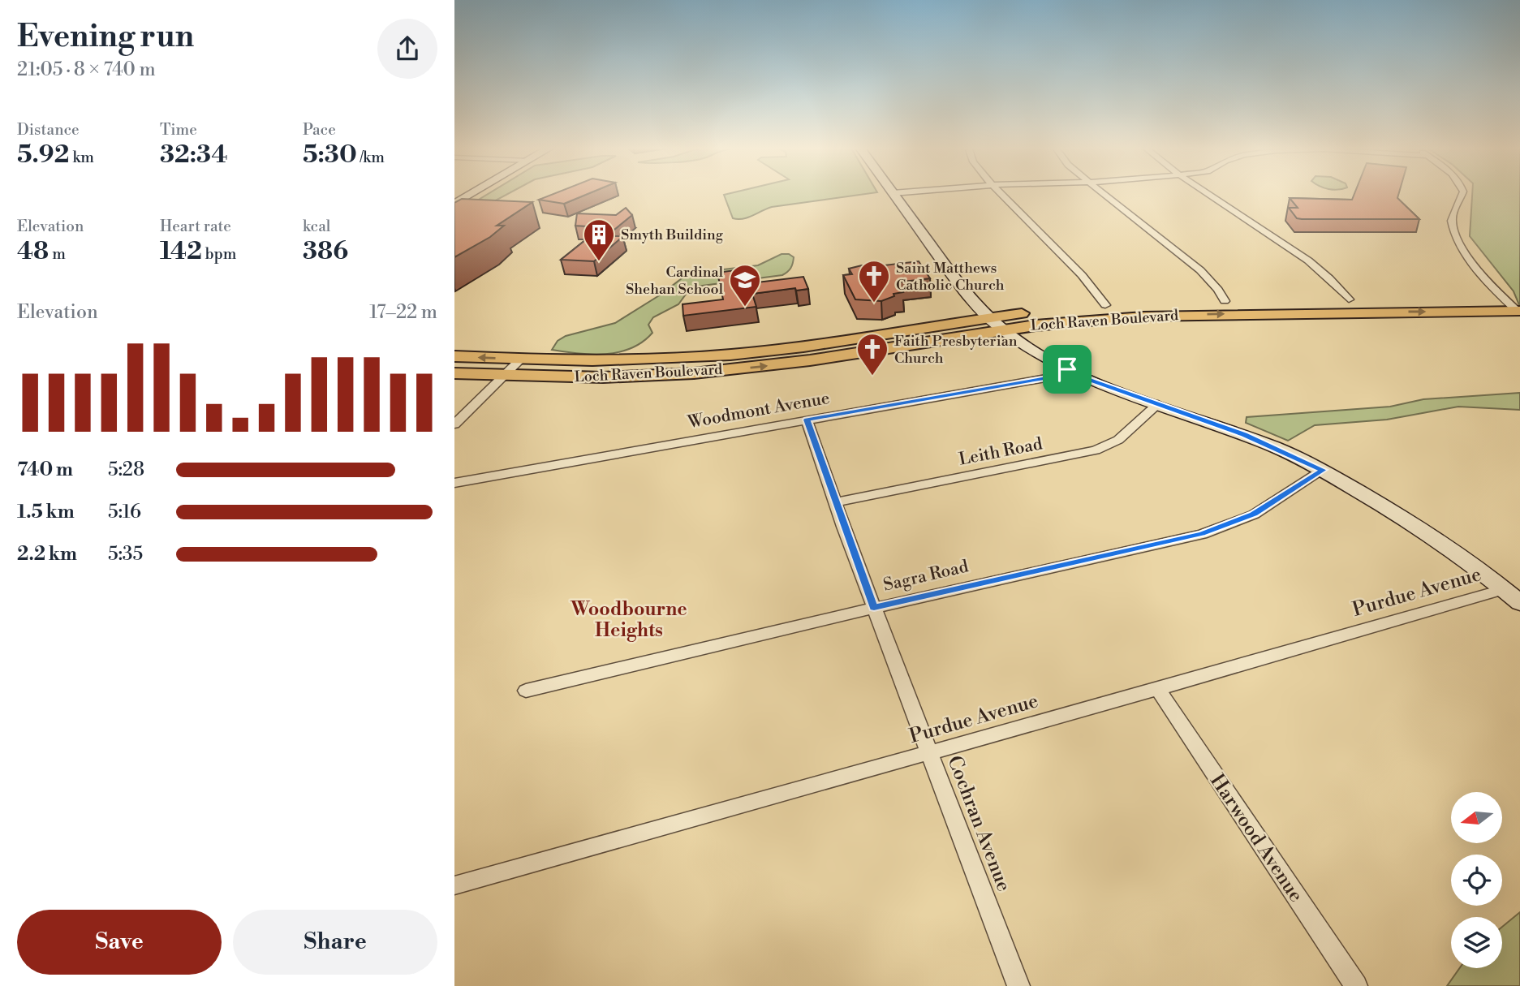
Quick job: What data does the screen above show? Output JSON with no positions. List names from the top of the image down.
{
  "streets": {
    "main road": ["Loch Raven Boulevard"],
    "street": [
      "Woodmont Avenue",
      "Leith Road",
      "Sagra Road",
      "Purdue Avenue",
      "Cochran Avenue",
      "Harwood Avenue"
    ]
  },
  "crossings": [
    ["Woodmont Avenue", "Cochran Avenue"],
    ["Leith Road", "Cochran Avenue"],
    ["Sagra Road", "Cochran Avenue"],
    ["Purdue Avenue", "Cochran Avenue"],
    ["Purdue Avenue", "Harwood Avenue"]
  ],
  "districts": ["Woodbourne Heights"],
  "places": {
    "building": ["Smyth Building"],
    "church": ["Saint Matthews Catholic Church", "Faith Presbyterian Church"],
    "school or university": ["Cardinal Shehan School"]
  },
  "north": "left",
  "page": {
    "heading": ["Evening run", "21:05 · 8 × 740 m"],
    "stats": [
      ["Distance", "5.92 km"],
      ["Time", "32:34"],
      ["Pace", "5:30 /km"],
      ["Elevation", "48 m"],
      ["Heart rate", "142 bpm"],
      ["kcal", "386"]
    ],
    "chart": ["Elevation", "17–22 m"],
    "list": [
      {
        "name": "740 m",
        "note": "5:28"
      },
      {
        "name": "1.5 km",
        "note": "5:16"
      },
      {
        "name": "2.2 km",
        "note": "5:35"
      }
    ],
    "buttons": ["Save", "Share"]
  }
}
